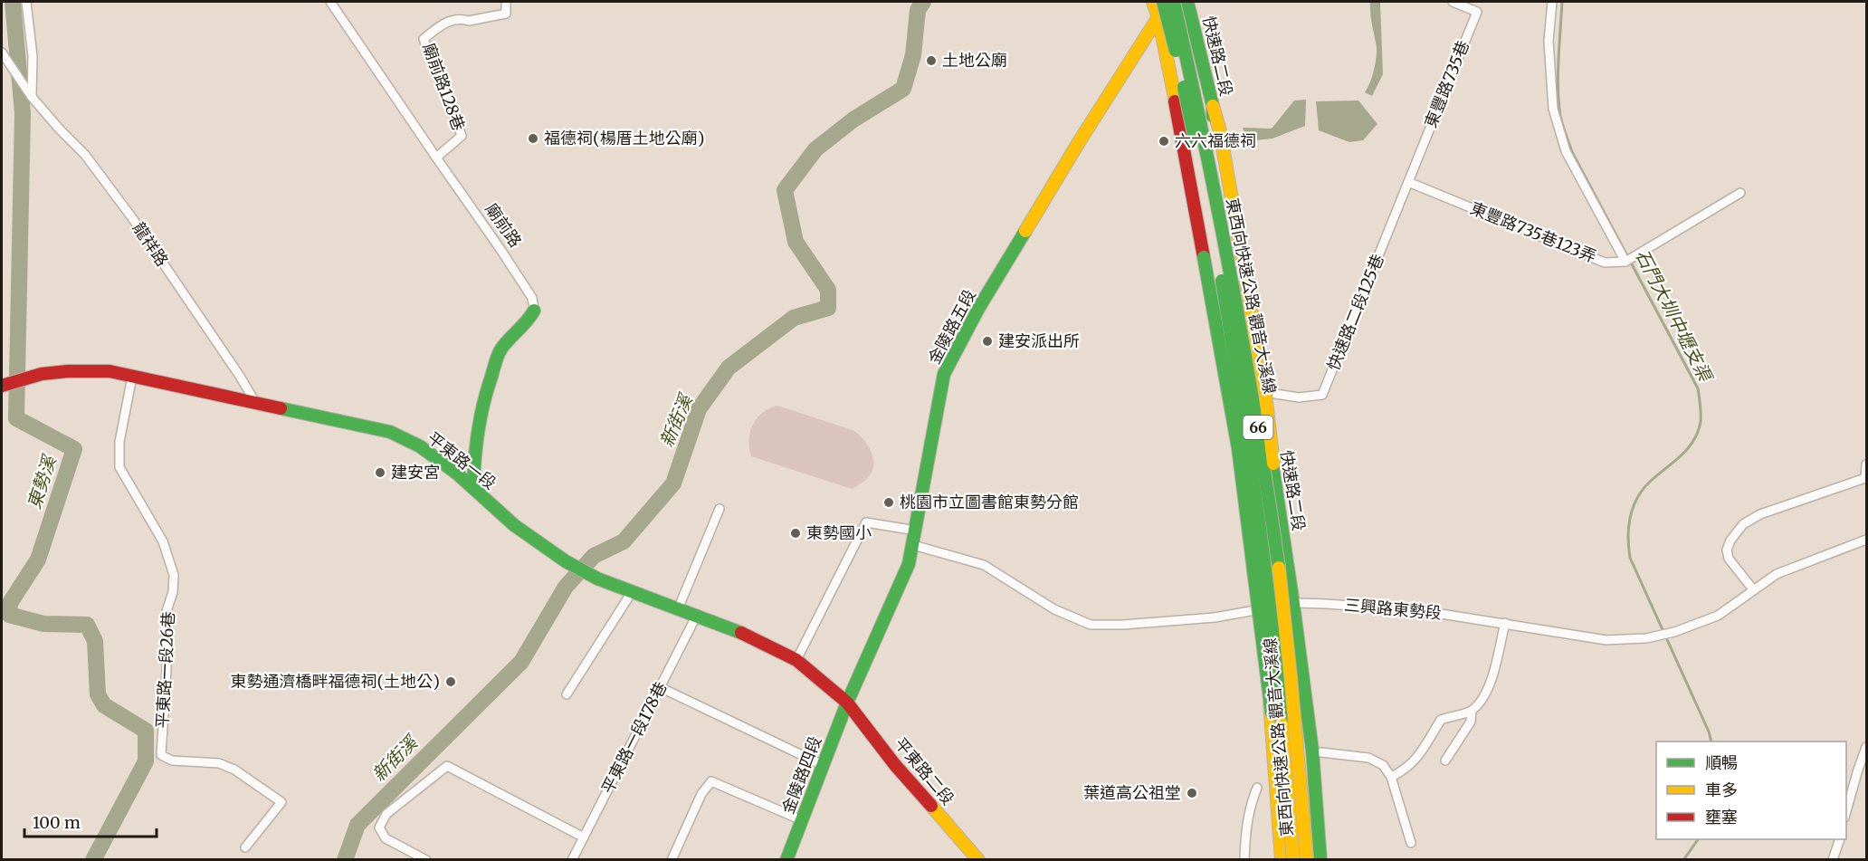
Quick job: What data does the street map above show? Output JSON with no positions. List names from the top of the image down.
{
  "streets": {
    "main road": [
      "快速路二段",
      "廟前路",
      "東西向快速公路 觀音大溪線",
      "金陵路五段",
      "66",
      "平東路一段",
      "平東路二段",
      "金陵路四段"
    ],
    "street": [
      "東豐路735巷",
      "廟前路128巷",
      "東豐路735巷123弄",
      "龍祥路",
      "快速路二段125巷",
      "三興路東勢段",
      "平東路一段26巷",
      "平東路一段178巷"
    ]
  },
  "crossings": [
    ["快速路二段", "三興路東勢段"],
    ["東豐路735巷", "東豐路735巷123弄"],
    ["東豐路735巷", "快速路二段125巷"],
    ["廟前路128巷", "廟前路"],
    ["廟前路", "平東路一段"],
    ["東豐路735巷123弄", "快速路二段125巷"],
    ["龍祥路", "平東路一段"],
    ["金陵路五段", "66"],
    ["金陵路五段", "平東路一段"],
    ["金陵路五段", "三興路東勢段"],
    ["金陵路五段", "平東路二段"],
    ["金陵路五段", "金陵路四段"],
    ["66", "三興路東勢段"],
    ["平東路一段", "平東路一段26巷"],
    ["平東路一段", "平東路一段178巷"],
    ["平東路一段", "平東路二段"],
    ["平東路一段", "金陵路四段"],
    ["平東路二段", "金陵路四段"]
  ],
  "water": ["石門大圳中壢支渠", "新街溪", "東勢溪"],
  "places": [
    "土地公廟",
    "福德祠(楊厝土地公廟)",
    "六六福德祠",
    "建安派出所",
    "建安宮",
    "桃園市立圖書館東勢分館",
    "東勢國小",
    "東勢通濟橋畔福德祠(土地公)",
    "葉道高公祖堂"
  ],
  "legend": ["順暢", "車多", "壅塞"],
  "scale_bar": "100 m"
}
